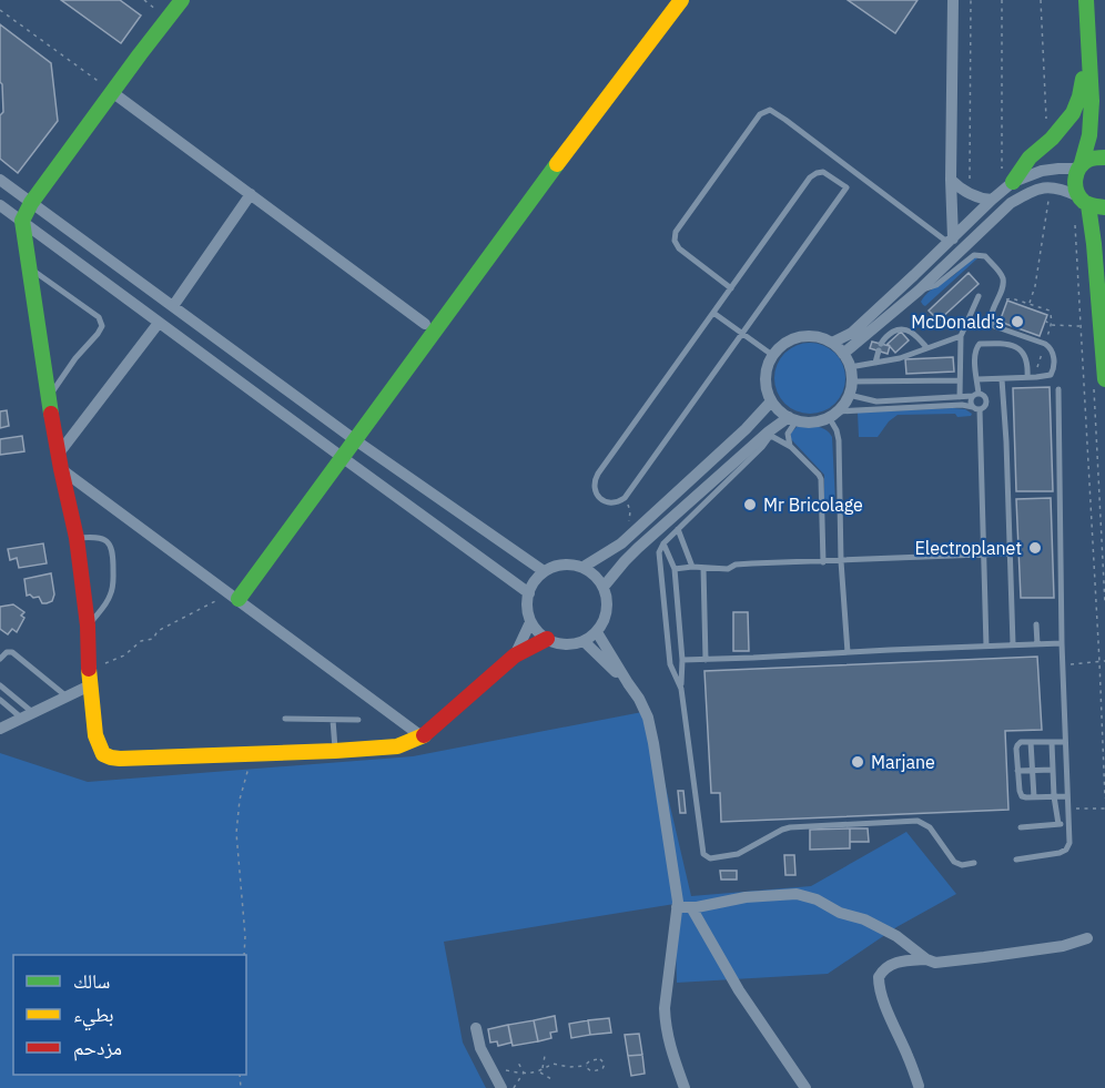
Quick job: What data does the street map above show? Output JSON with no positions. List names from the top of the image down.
{
  "places": [
    "McDonald's",
    "Mr Bricolage",
    "Electroplanet",
    "Marjane"
  ],
  "legend": ["سالك", "بطيء", "مزدحم"]
}
